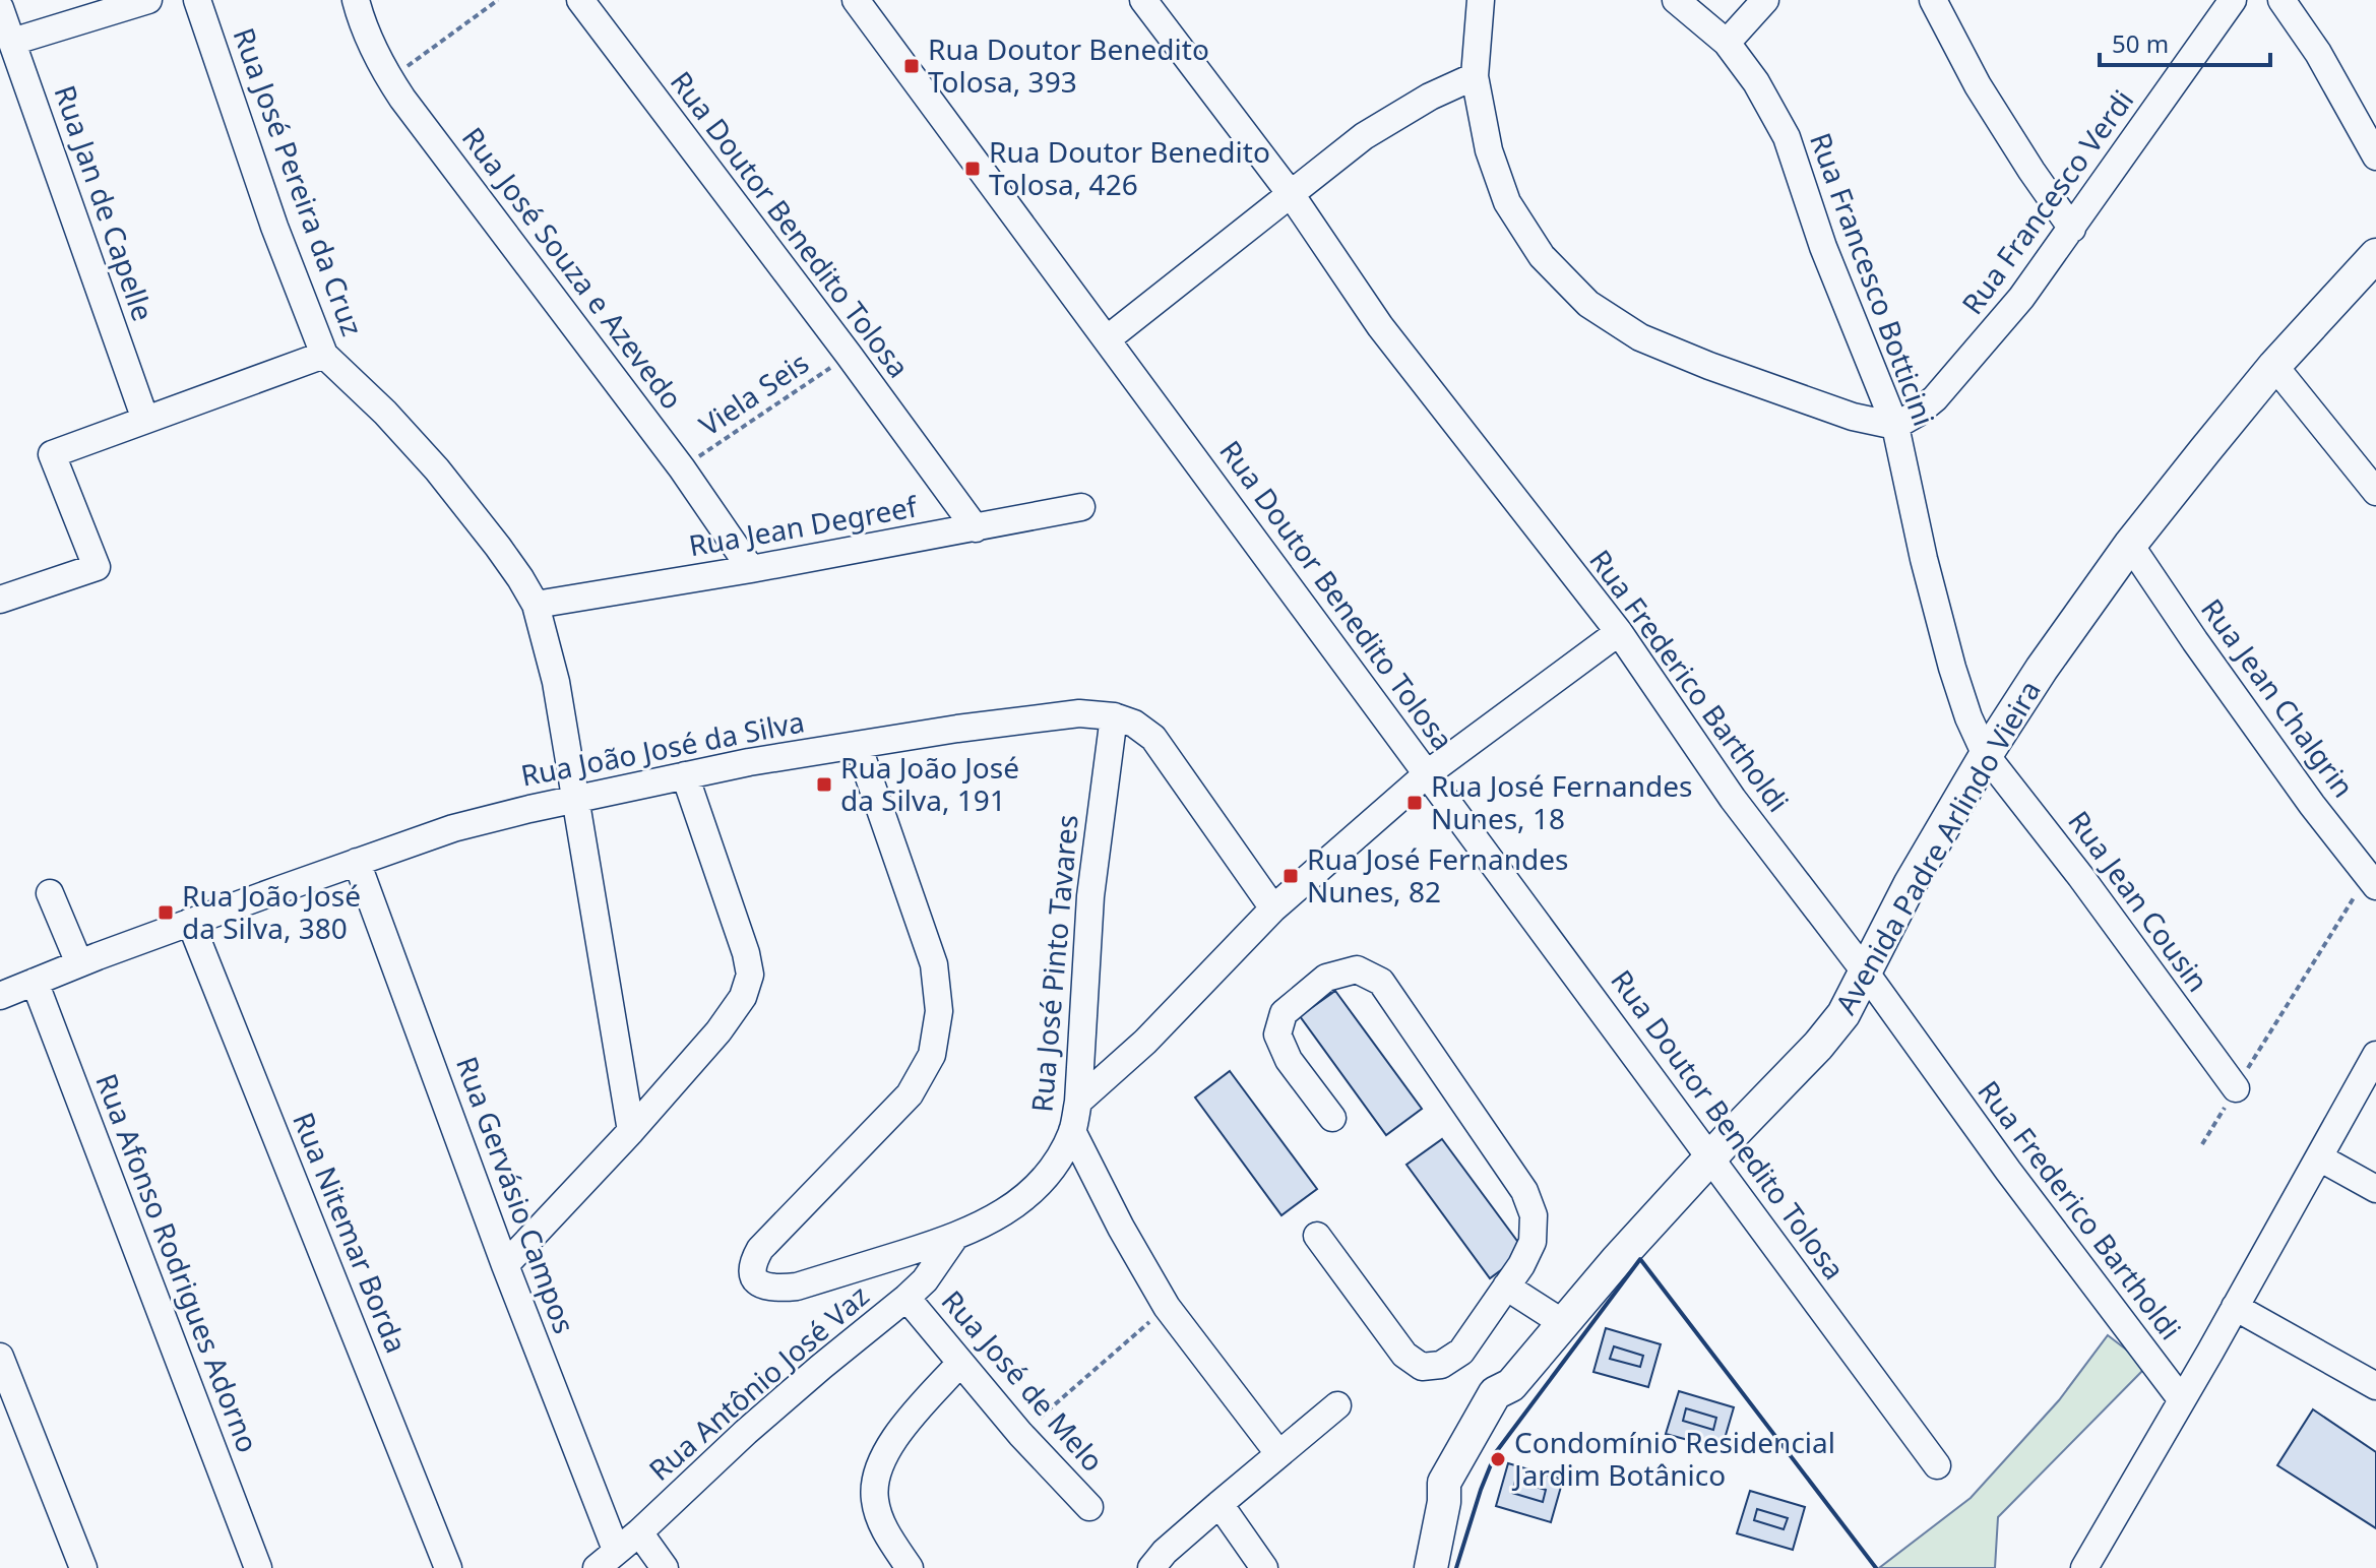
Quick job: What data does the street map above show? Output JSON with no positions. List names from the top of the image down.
{
  "streets": {
    "main road": ["Avenida Padre Arlindo Vieira"],
    "street": [
      "Rua José Pereira da Cruz",
      "Rua Francesco Verdi",
      "Rua Jan de Capelle",
      "Rua Doutor Benedito Tolosa",
      "Rua José Souza e Azevedo",
      "Rua Francesco Botticini",
      "Rua Jean Degreef",
      "Rua Frederico Bartholdi",
      "Rua Jean Chalgrin",
      "Rua João José da Silva",
      "Rua Jean Cousin",
      "Rua José Pinto Tavares",
      "Rua Gervásio Campos",
      "Rua Nitemar Borda",
      "Rua Afonso Rodrigues Adorno",
      "Rua José de Melo",
      "Rua Antônio José Vaz"
    ],
    "path": ["Viela Seis"]
  },
  "crossings": [
    ["Rua José Pereira da Cruz", "Rua Jean Degreef"],
    ["Rua José Pereira da Cruz", "Rua João José da Silva"],
    ["Rua Francesco Verdi", "Rua Francesco Botticini"],
    ["Rua Doutor Benedito Tolosa", "Viela Seis"],
    ["Rua Doutor Benedito Tolosa", "Rua Jean Degreef"],
    ["Rua Doutor Benedito Tolosa", "Avenida Padre Arlindo Vieira"],
    ["Rua José Souza e Azevedo", "Viela Seis"],
    ["Rua José Souza e Azevedo", "Rua Jean Degreef"],
    ["Rua Francesco Botticini", "Avenida Padre Arlindo Vieira"],
    ["Rua Francesco Botticini", "Rua Jean Cousin"],
    ["Rua Frederico Bartholdi", "Avenida Padre Arlindo Vieira"],
    ["Rua Jean Chalgrin", "Avenida Padre Arlindo Vieira"],
    ["Rua João José da Silva", "Rua José Pinto Tavares"],
    ["Rua João José da Silva", "Rua Gervásio Campos"],
    ["Rua João José da Silva", "Rua Nitemar Borda"],
    ["Rua João José da Silva", "Rua Afonso Rodrigues Adorno"],
    ["Avenida Padre Arlindo Vieira", "Rua Jean Cousin"],
    ["Rua José Pinto Tavares", "Rua Antônio José Vaz"],
    ["Rua Gervásio Campos", "Rua Antônio José Vaz"],
    ["Rua José de Melo", "Rua Antônio José Vaz"]
  ],
  "places": {
    "transit": [
      "Rua Doutor Benedito Tolosa, 393",
      "Rua Doutor Benedito Tolosa, 426",
      "Rua João José da Silva, 191",
      "Rua José Fernandes Nunes, 18",
      "Rua José Fernandes Nunes, 82",
      "Rua João José da Silva, 380"
    ],
    "other": ["Condomínio Residencial Jardim Botânico"]
  },
  "scale_bar": "50 m"
}
